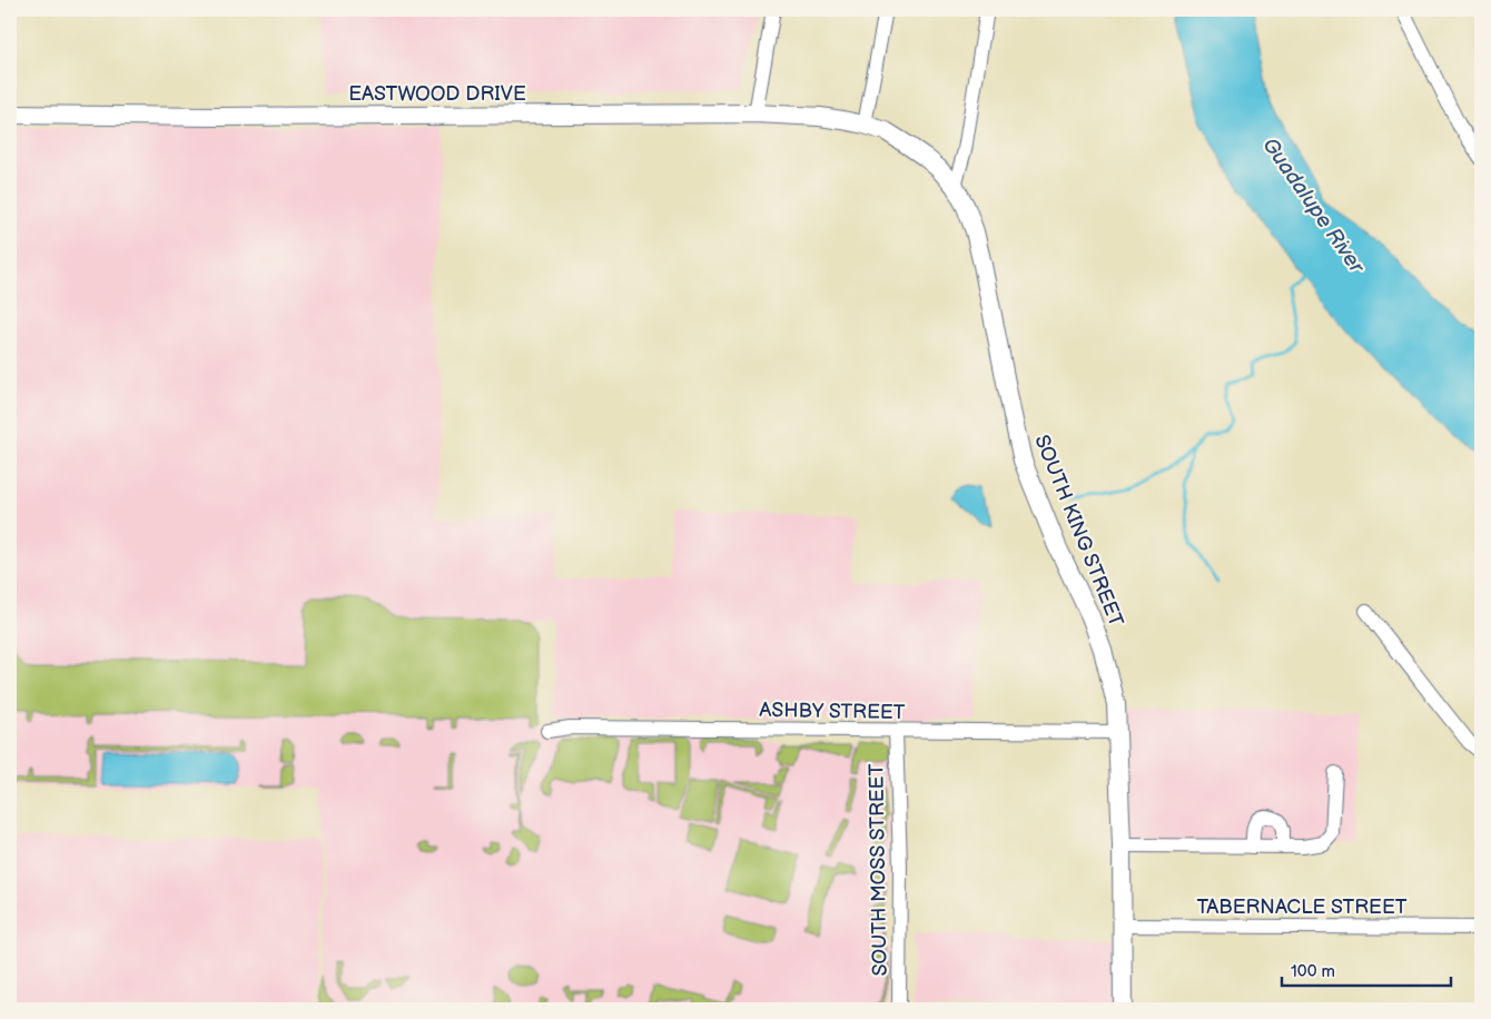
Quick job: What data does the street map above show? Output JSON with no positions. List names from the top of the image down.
{
  "streets": {
    "main road": ["EASTWOOD DRIVE", "SOUTH KING STREET"],
    "street": ["ASHBY STREET", "SOUTH MOSS STREET", "TABERNACLE STREET"]
  },
  "crossings": [
    ["EASTWOOD DRIVE", "SOUTH KING STREET"],
    ["SOUTH KING STREET", "ASHBY STREET"],
    ["SOUTH KING STREET", "TABERNACLE STREET"],
    ["ASHBY STREET", "SOUTH MOSS STREET"]
  ],
  "water": ["Guadalupe River"],
  "scale_bar": "100 m"
}
